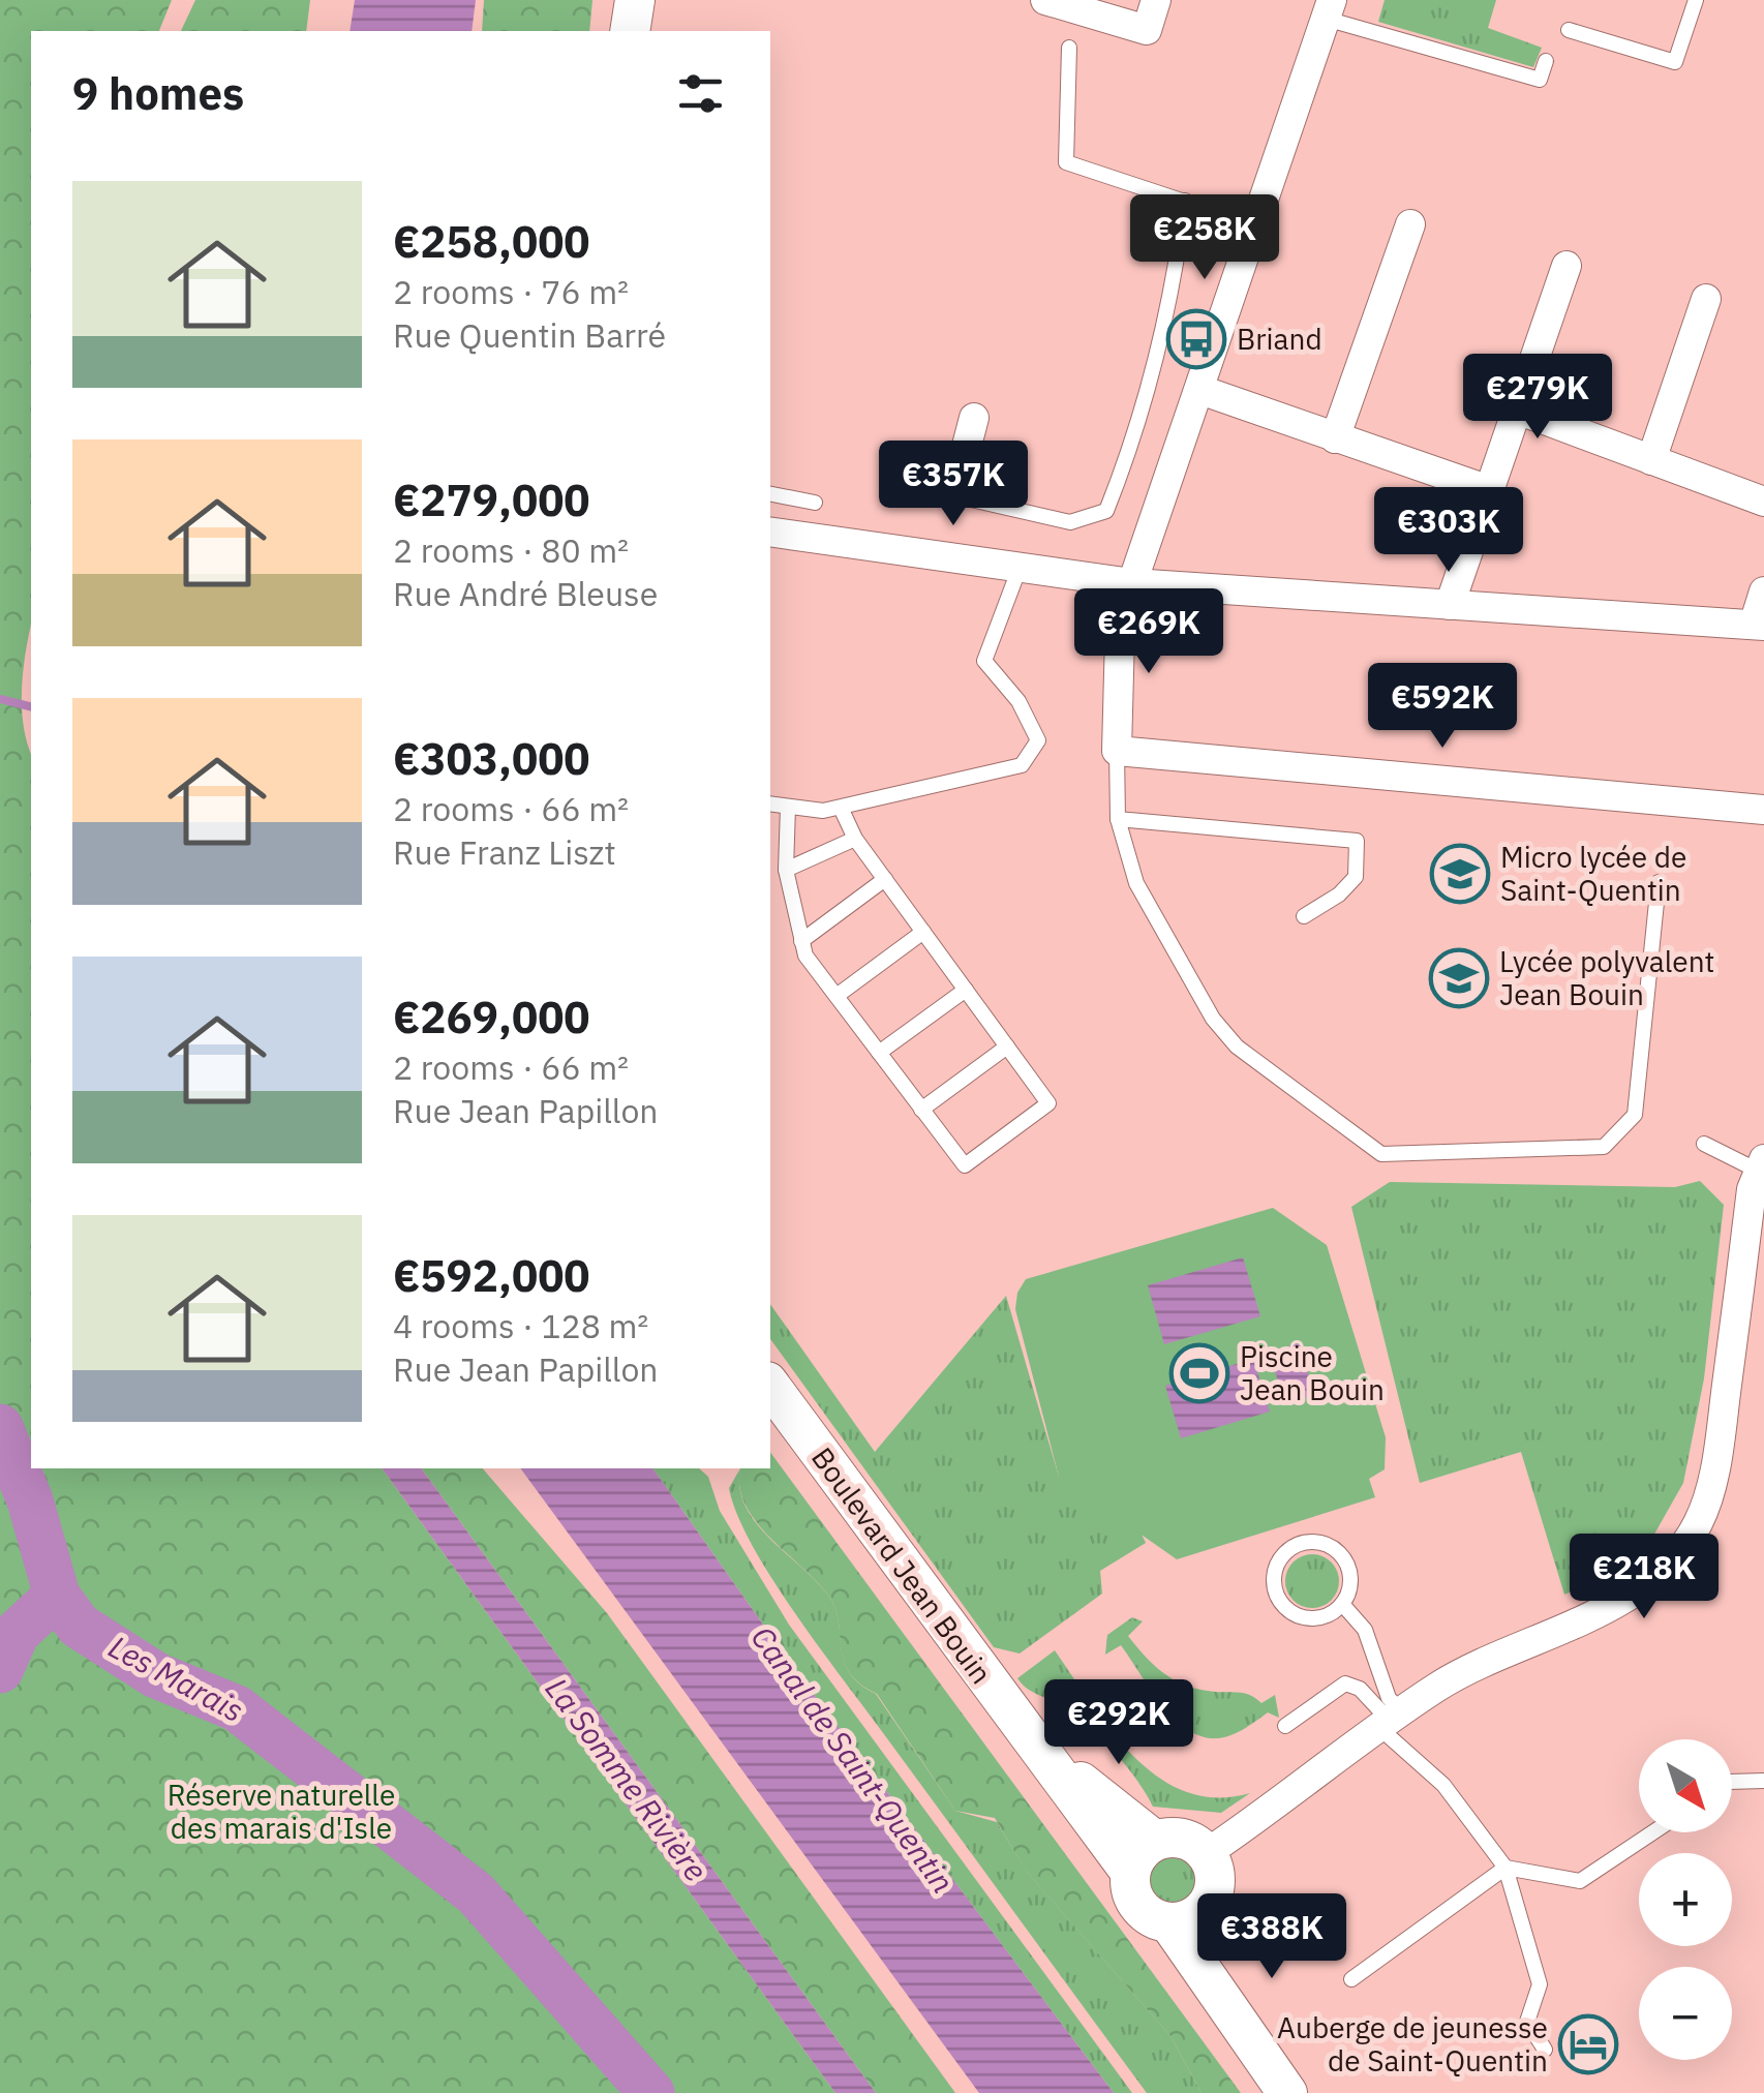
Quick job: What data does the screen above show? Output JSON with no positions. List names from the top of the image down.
{
  "streets": {
    "street": ["Boulevard Jean Bouin"]
  },
  "water": ["Les Marais", "Canal de Saint-Quentin", "La Somme Rivière"],
  "parks": ["Réserve naturelle des marais d'Isle"],
  "places": {
    "bus stop": ["Briand"],
    "school or university": ["Micro lycée de Saint-Quentin", "Lycée polyvalent Jean Bouin"],
    "sports": ["Piscine Jean Bouin"],
    "hotel": ["Auberge de jeunesse de Saint-Quentin"]
  },
  "north": "bottom right",
  "page": {
    "heading": "9 homes",
    "list": [
      {
        "name": "€258,000",
        "note": "2 rooms · 76 m² · Rue Quentin Barré"
      },
      {
        "name": "€279,000",
        "note": "2 rooms · 80 m² · Rue André Bleuse"
      },
      {
        "name": "€303,000",
        "note": "2 rooms · 66 m² · Rue Franz Liszt"
      },
      {
        "name": "€269,000",
        "note": "2 rooms · 66 m² · Rue Jean Papillon"
      },
      {
        "name": "€592,000",
        "note": "4 rooms · 128 m² · Rue Jean Papillon"
      }
    ],
    "price": [
      "€258K",
      "€279K",
      "€357K",
      "€303K",
      "€269K",
      "€592K",
      "€218K",
      "€292K",
      "€388K"
    ],
    "map_buttons": ["+", "−"]
  }
}
